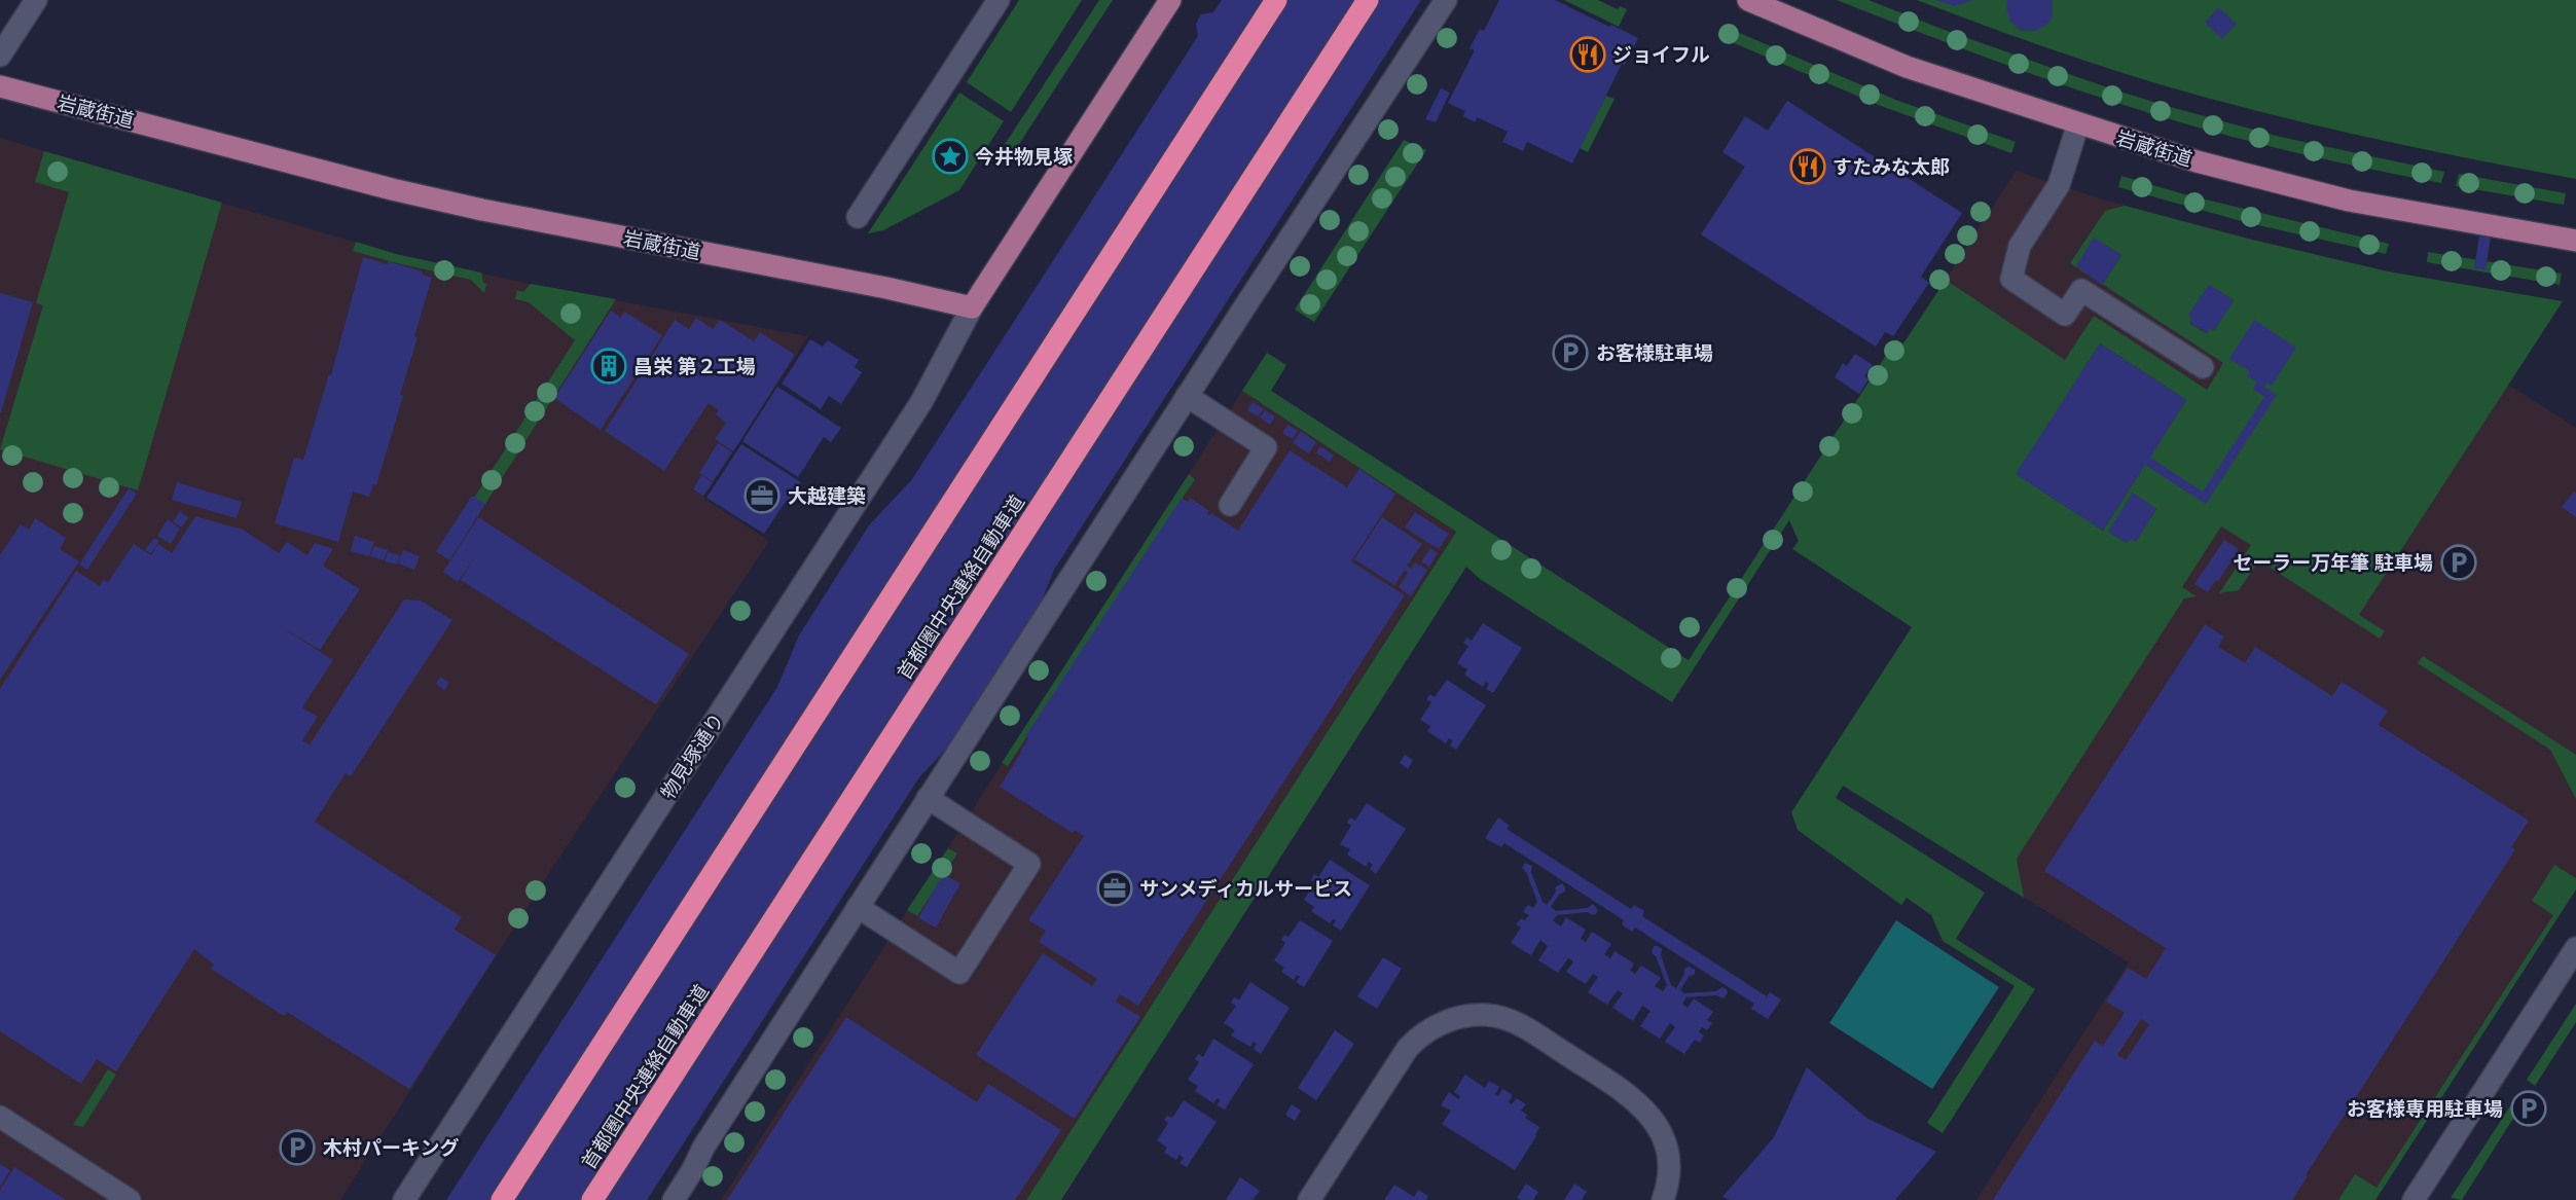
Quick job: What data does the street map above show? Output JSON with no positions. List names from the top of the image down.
{
  "streets": {
    "highway": ["首都圏中央連絡自動車道"],
    "main road": ["岩蔵街道"],
    "street": ["物見塚通り"]
  },
  "crossings": [
    ["岩蔵街道", "物見塚通り"]
  ],
  "places": {
    "restaurant": ["ジョイフル", "すたみな太郎"],
    "place": ["今井物見塚"],
    "parking": [
      "お客様駐車場",
      "セーラー万年筆 駐車場",
      "お客様専用駐車場",
      "木村パーキング"
    ],
    "building": ["昌栄 第２工場"],
    "office": ["大越建築", "サンメディカルサービス"]
  }
}
